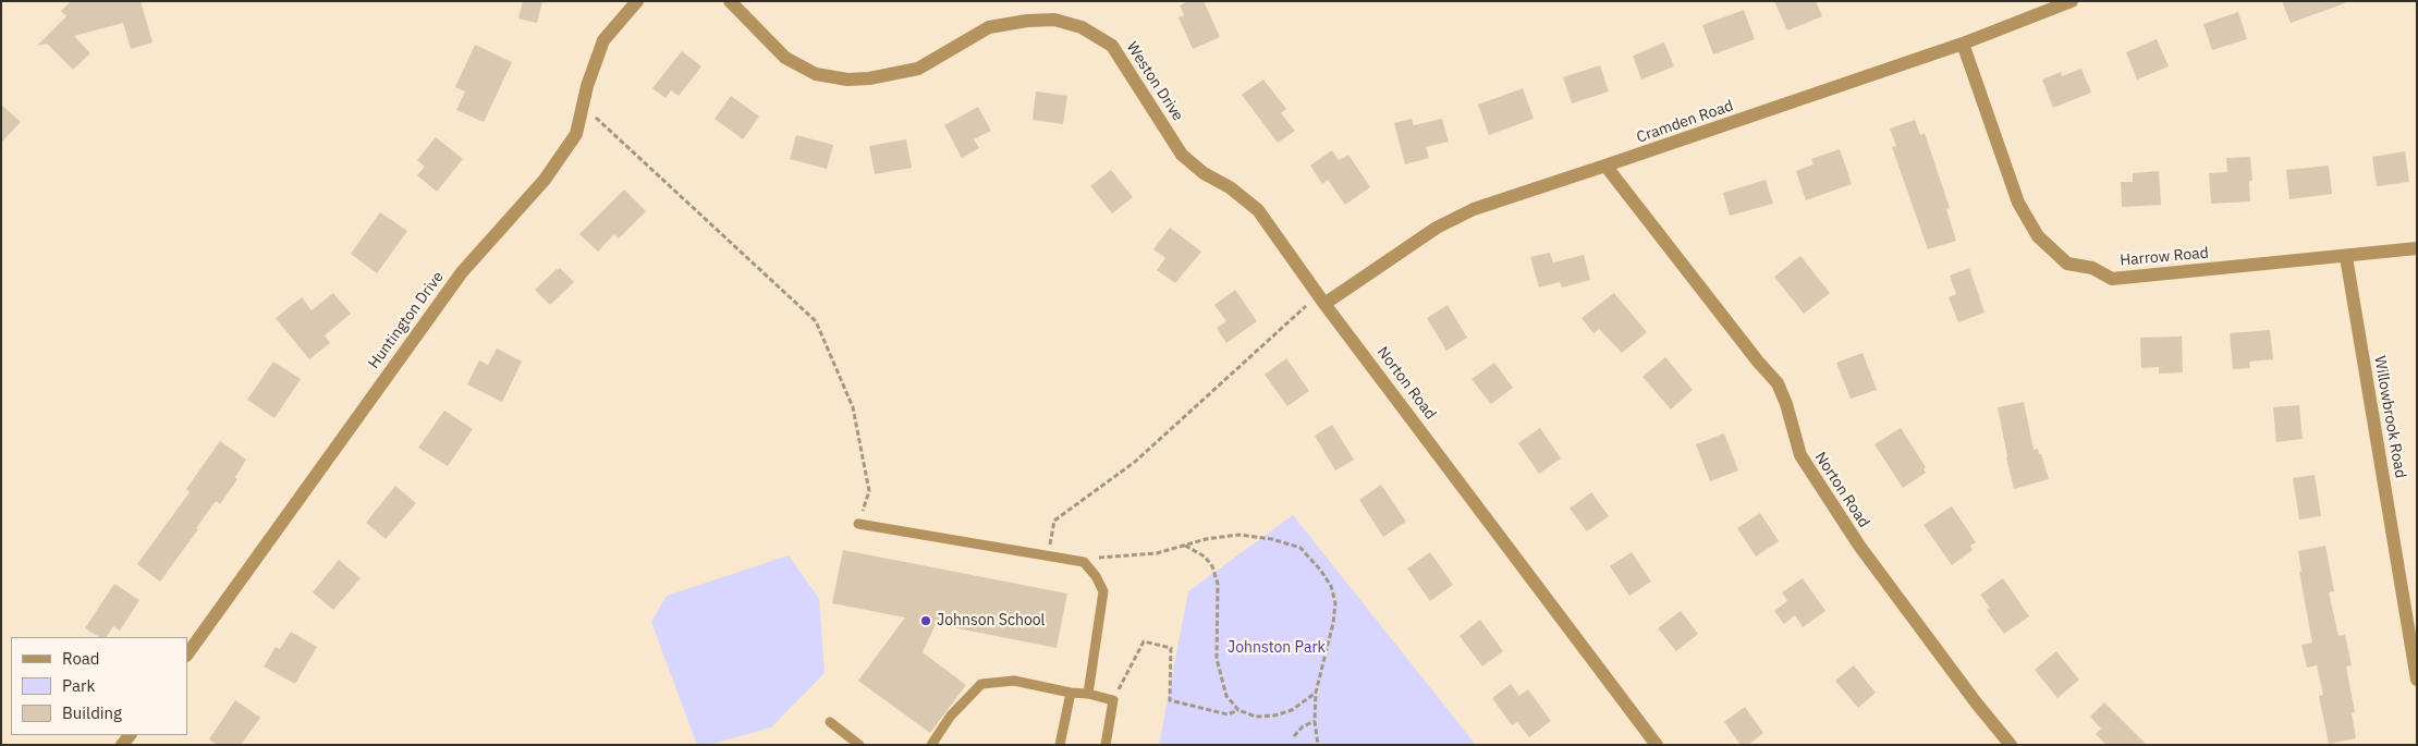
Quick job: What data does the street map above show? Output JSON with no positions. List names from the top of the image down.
{
  "streets": {
    "street": [
      "Weston Drive",
      "Cramden Road",
      "Harrow Road",
      "Huntington Drive",
      "Norton Road",
      "Willowbrook Road"
    ]
  },
  "crossings": [
    ["Weston Drive", "Cramden Road"],
    ["Weston Drive", "Norton Road"],
    ["Cramden Road", "Harrow Road"],
    ["Cramden Road", "Norton Road"],
    ["Harrow Road", "Willowbrook Road"]
  ],
  "parks": ["Johnston Park"],
  "places": ["Johnson School"],
  "legend": ["Road", "Park", "Building"]
}
